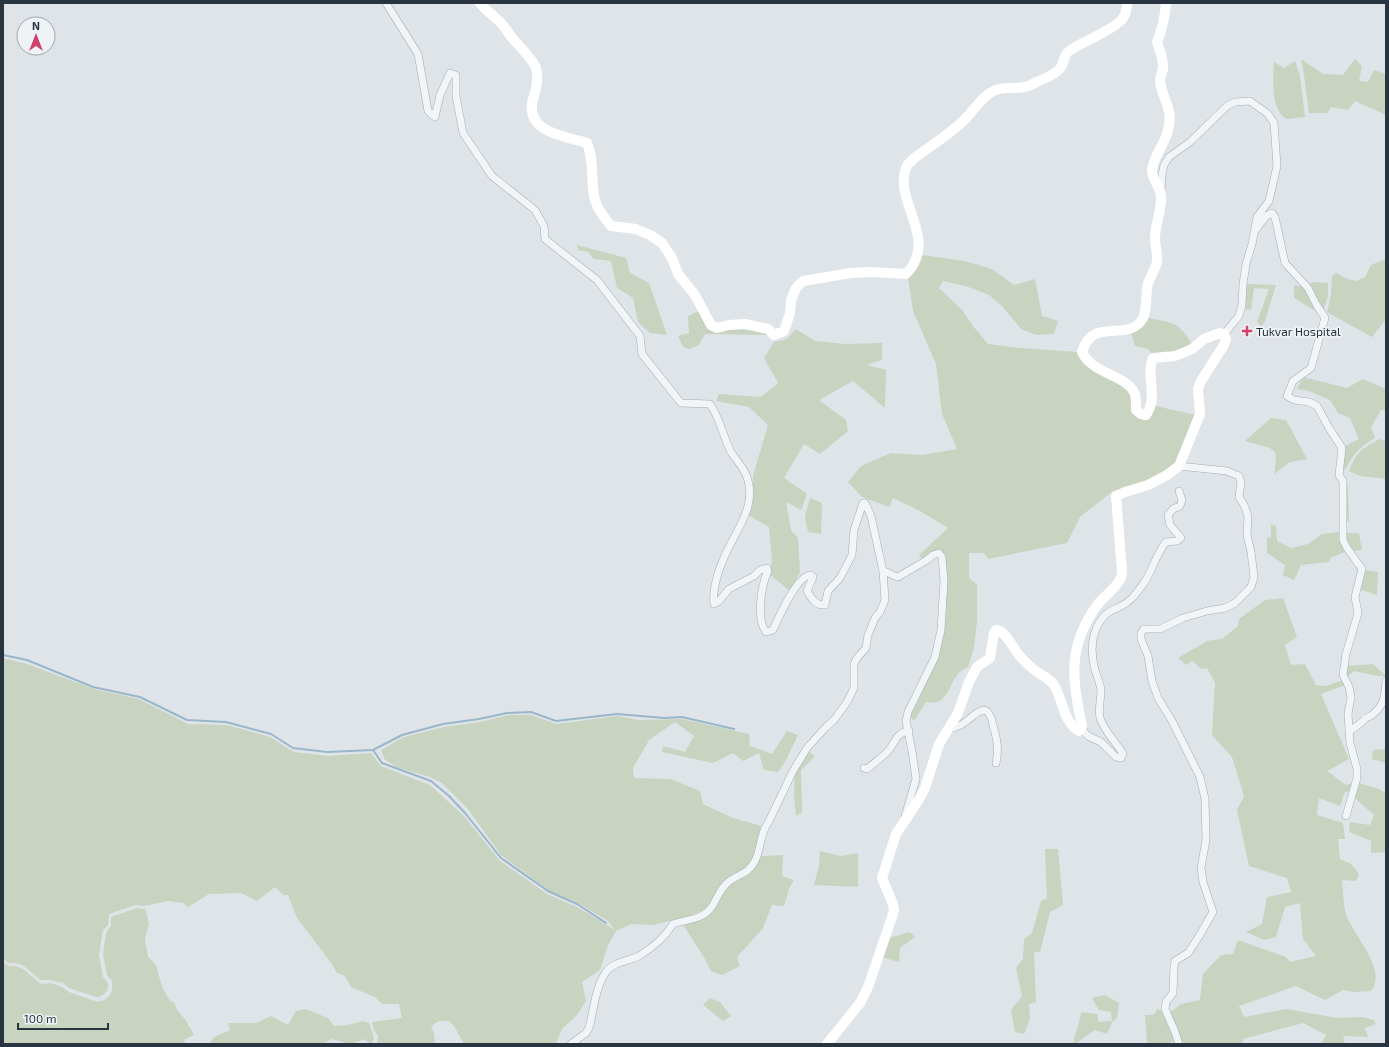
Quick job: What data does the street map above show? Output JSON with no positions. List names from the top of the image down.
{
  "places": {
    "health": ["Tukvar Hospital"]
  },
  "scale_bar": "100 m",
  "north": "top"
}
